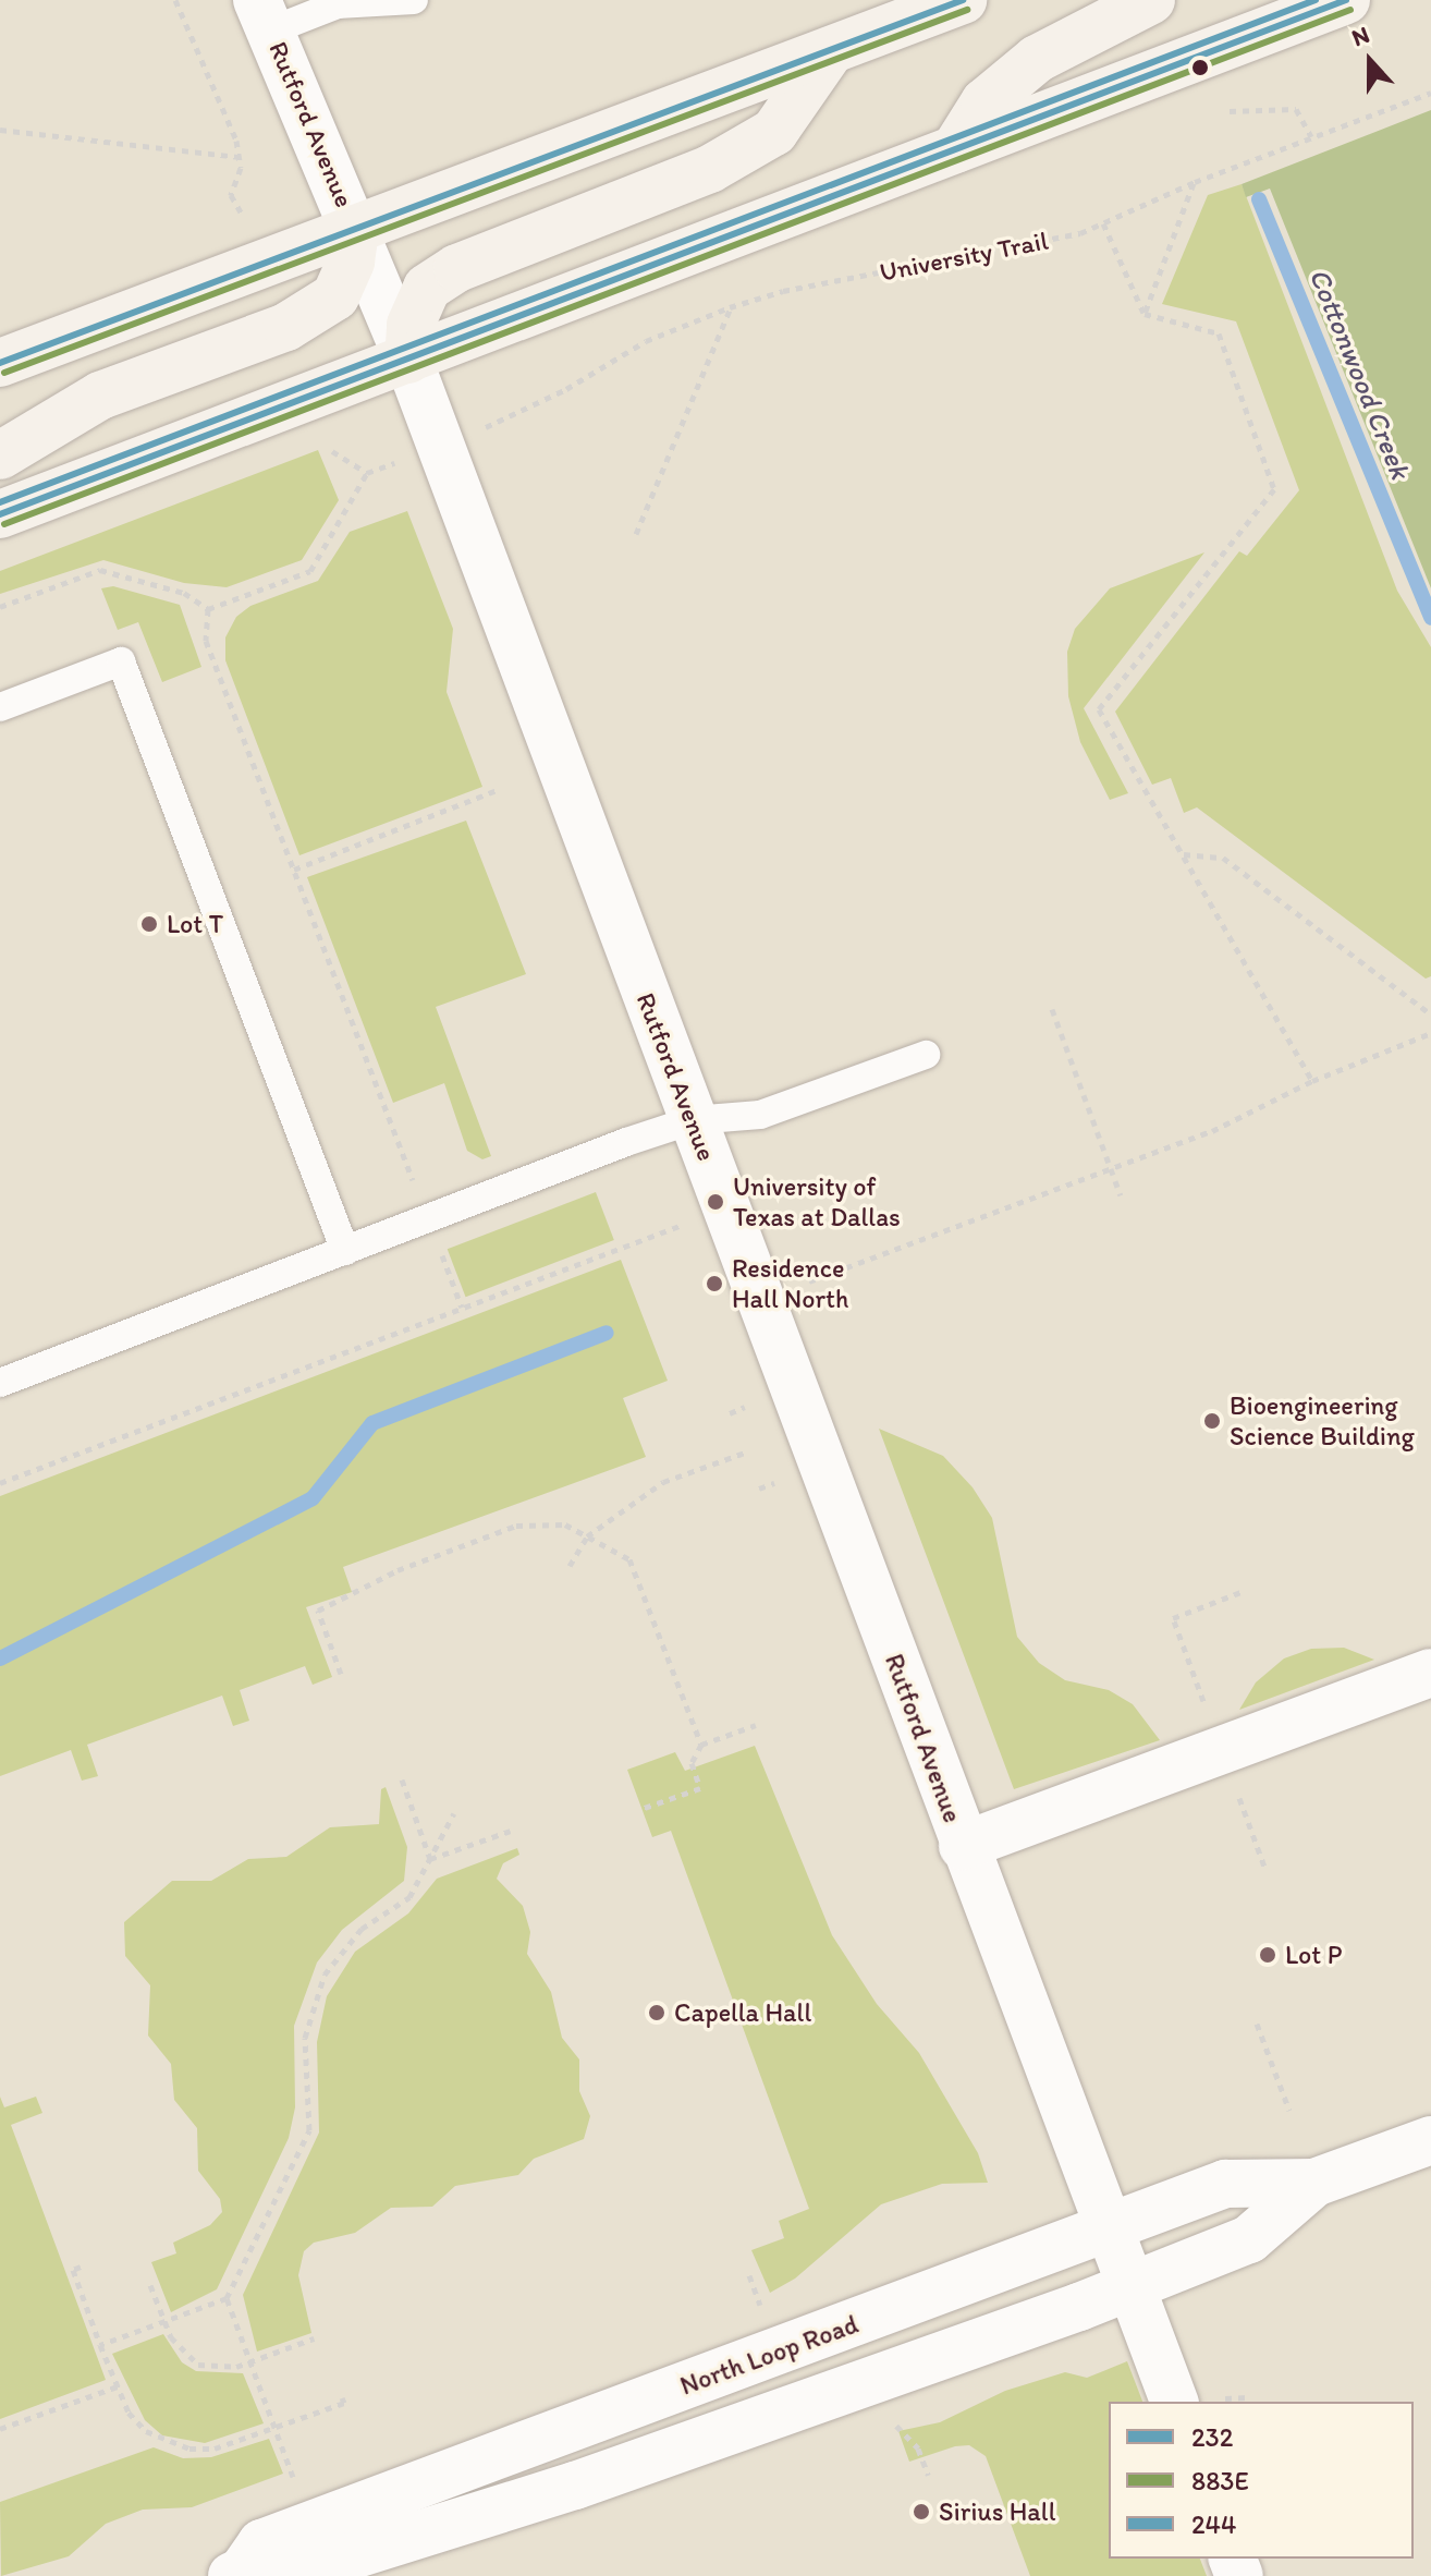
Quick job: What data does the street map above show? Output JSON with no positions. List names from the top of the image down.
{
  "streets": {
    "street": ["Rutford Avenue", "North Loop Road"],
    "path": ["University Trail"]
  },
  "crossings": [
    ["Rutford Avenue", "North Loop Road"]
  ],
  "water": ["Cottonwood Creek"],
  "places": [
    "Lot T",
    "University of Texas at Dallas",
    "Residence Hall North",
    "Bioengineering Science Building",
    "Lot P",
    "Capella Hall",
    "Sirius Hall"
  ],
  "lines": ["transit line 232", "transit line 244", "transit line 883E"],
  "legend": ["232", "883E", "244"],
  "north": "top"
}
